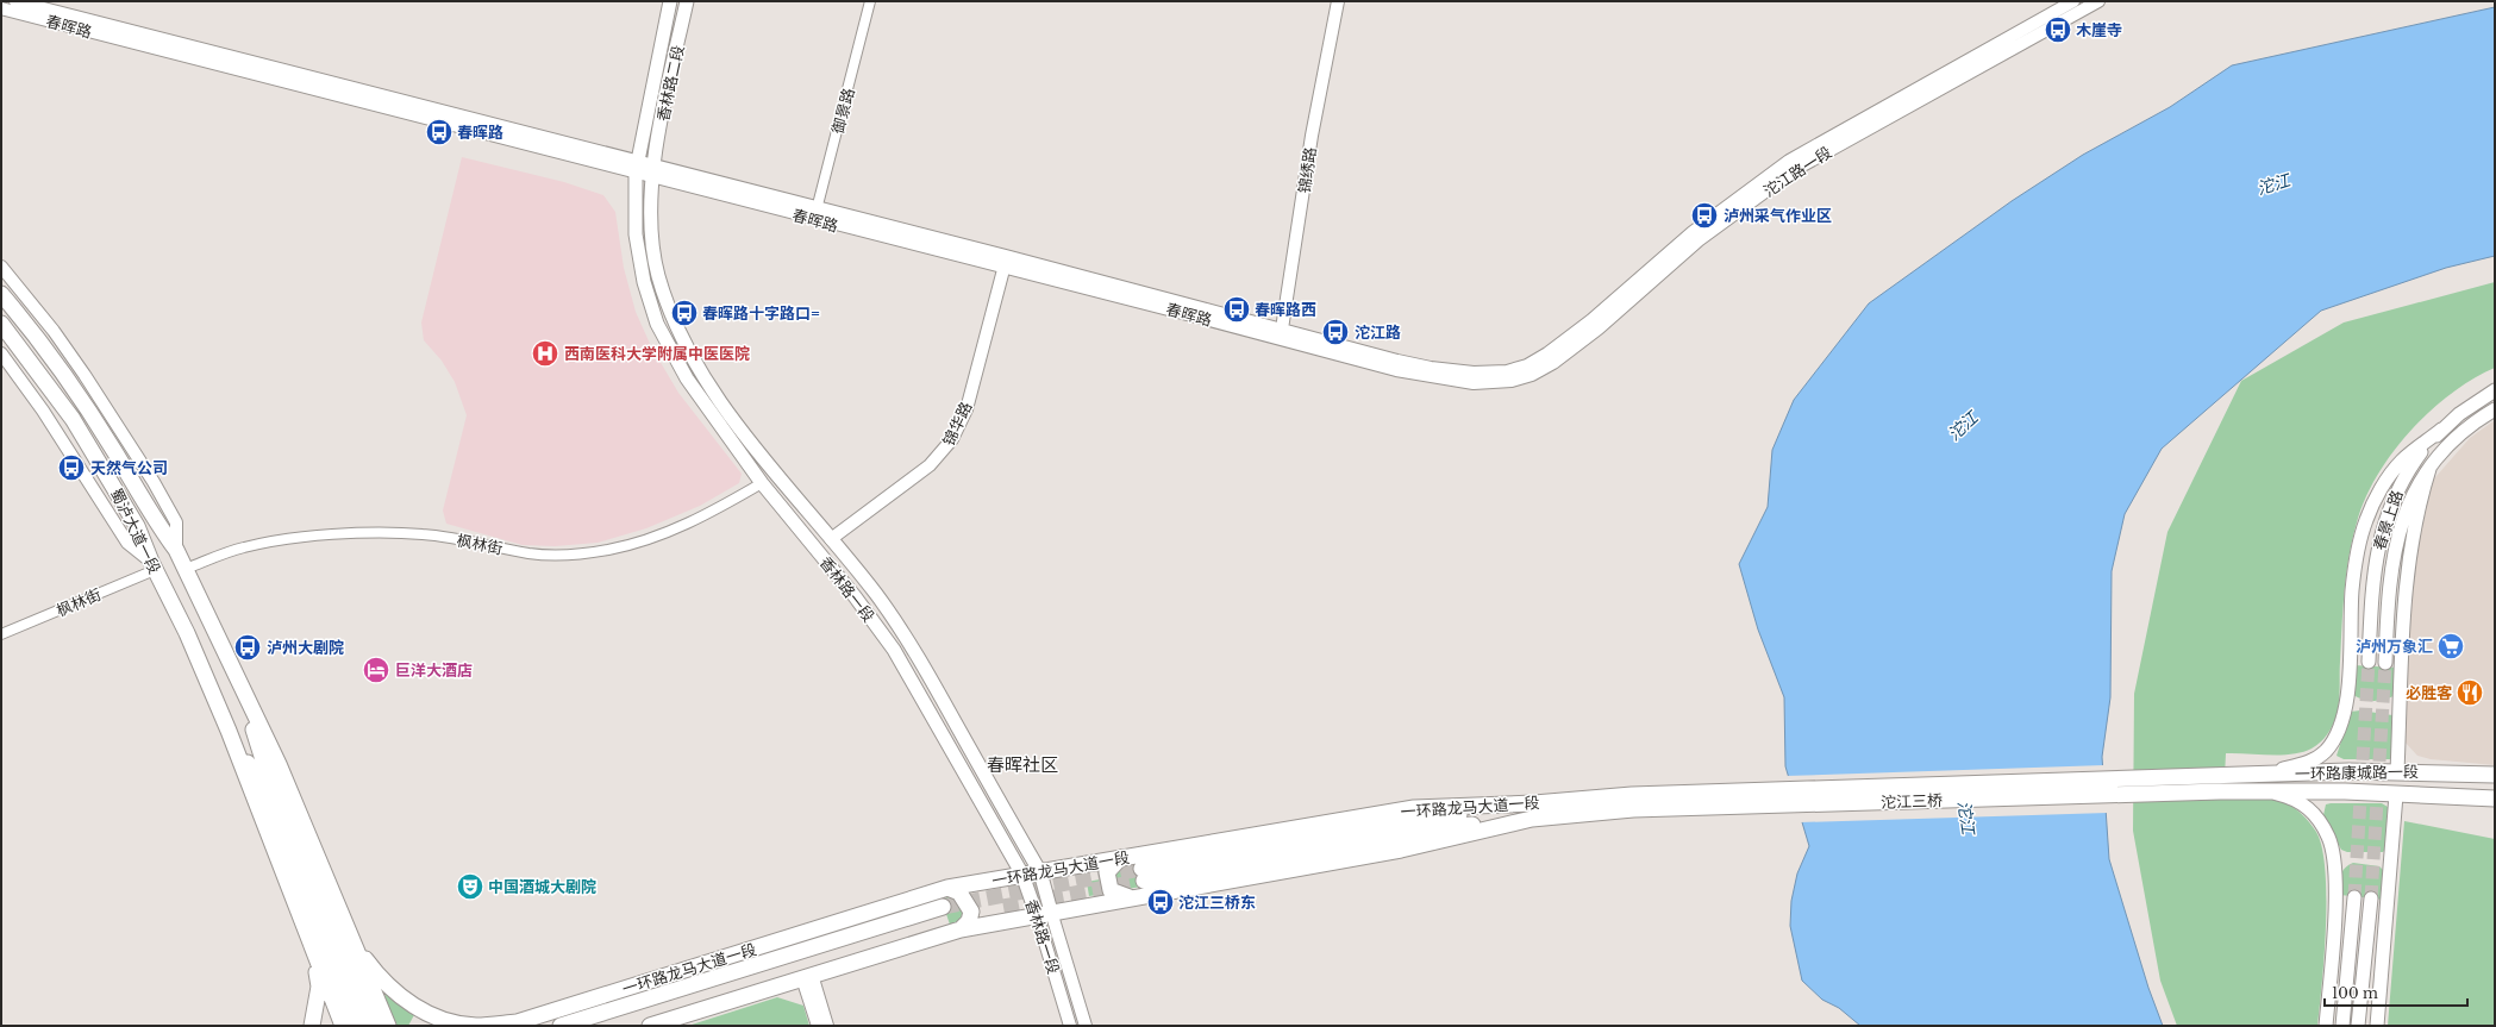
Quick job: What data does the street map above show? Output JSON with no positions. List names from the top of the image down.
{
  "streets": {
    "highway": [
      "蜀泸大道一段",
      "一环路康城路一段",
      "沱江三桥",
      "一环路龙马大道一段"
    ],
    "main road": ["香林路二段", "春景上路", "香林路一段"],
    "street": [
      "春晖路",
      "御景路",
      "锦绣路",
      "沱江路一段",
      "锦华路",
      "枫林街"
    ]
  },
  "crossings": [
    ["春晖路", "香林路二段"],
    ["春晖路", "御景路"],
    ["春晖路", "锦绣路"],
    ["春晖路", "沱江路一段"],
    ["春晖路", "锦华路"],
    ["春晖路", "香林路一段"],
    ["香林路二段", "香林路一段"],
    ["锦华路", "香林路一段"],
    ["蜀泸大道一段", "枫林街"],
    ["枫林街", "香林路一段"],
    ["香林路一段", "一环路龙马大道一段"],
    ["一环路康城路一段", "沱江三桥"],
    ["沱江三桥", "一环路龙马大道一段"]
  ],
  "districts": ["春晖社区"],
  "water": ["沱江"],
  "places": {
    "bus stop": [
      "木崖寺",
      "春晖路",
      "泸州采气作业区",
      "春晖路西",
      "春晖路十字路口=",
      "沱江路",
      "天然气公司",
      "泸州大剧院",
      "沱江三桥东"
    ],
    "hospital": ["西南医科大学附属中医医院"],
    "supermarket": ["泸州万象汇"],
    "hotel": ["巨洋大酒店"],
    "restaurant": ["必胜客"],
    "theatre": ["中国酒城大剧院"]
  },
  "scale_bar": "100 m"
}
